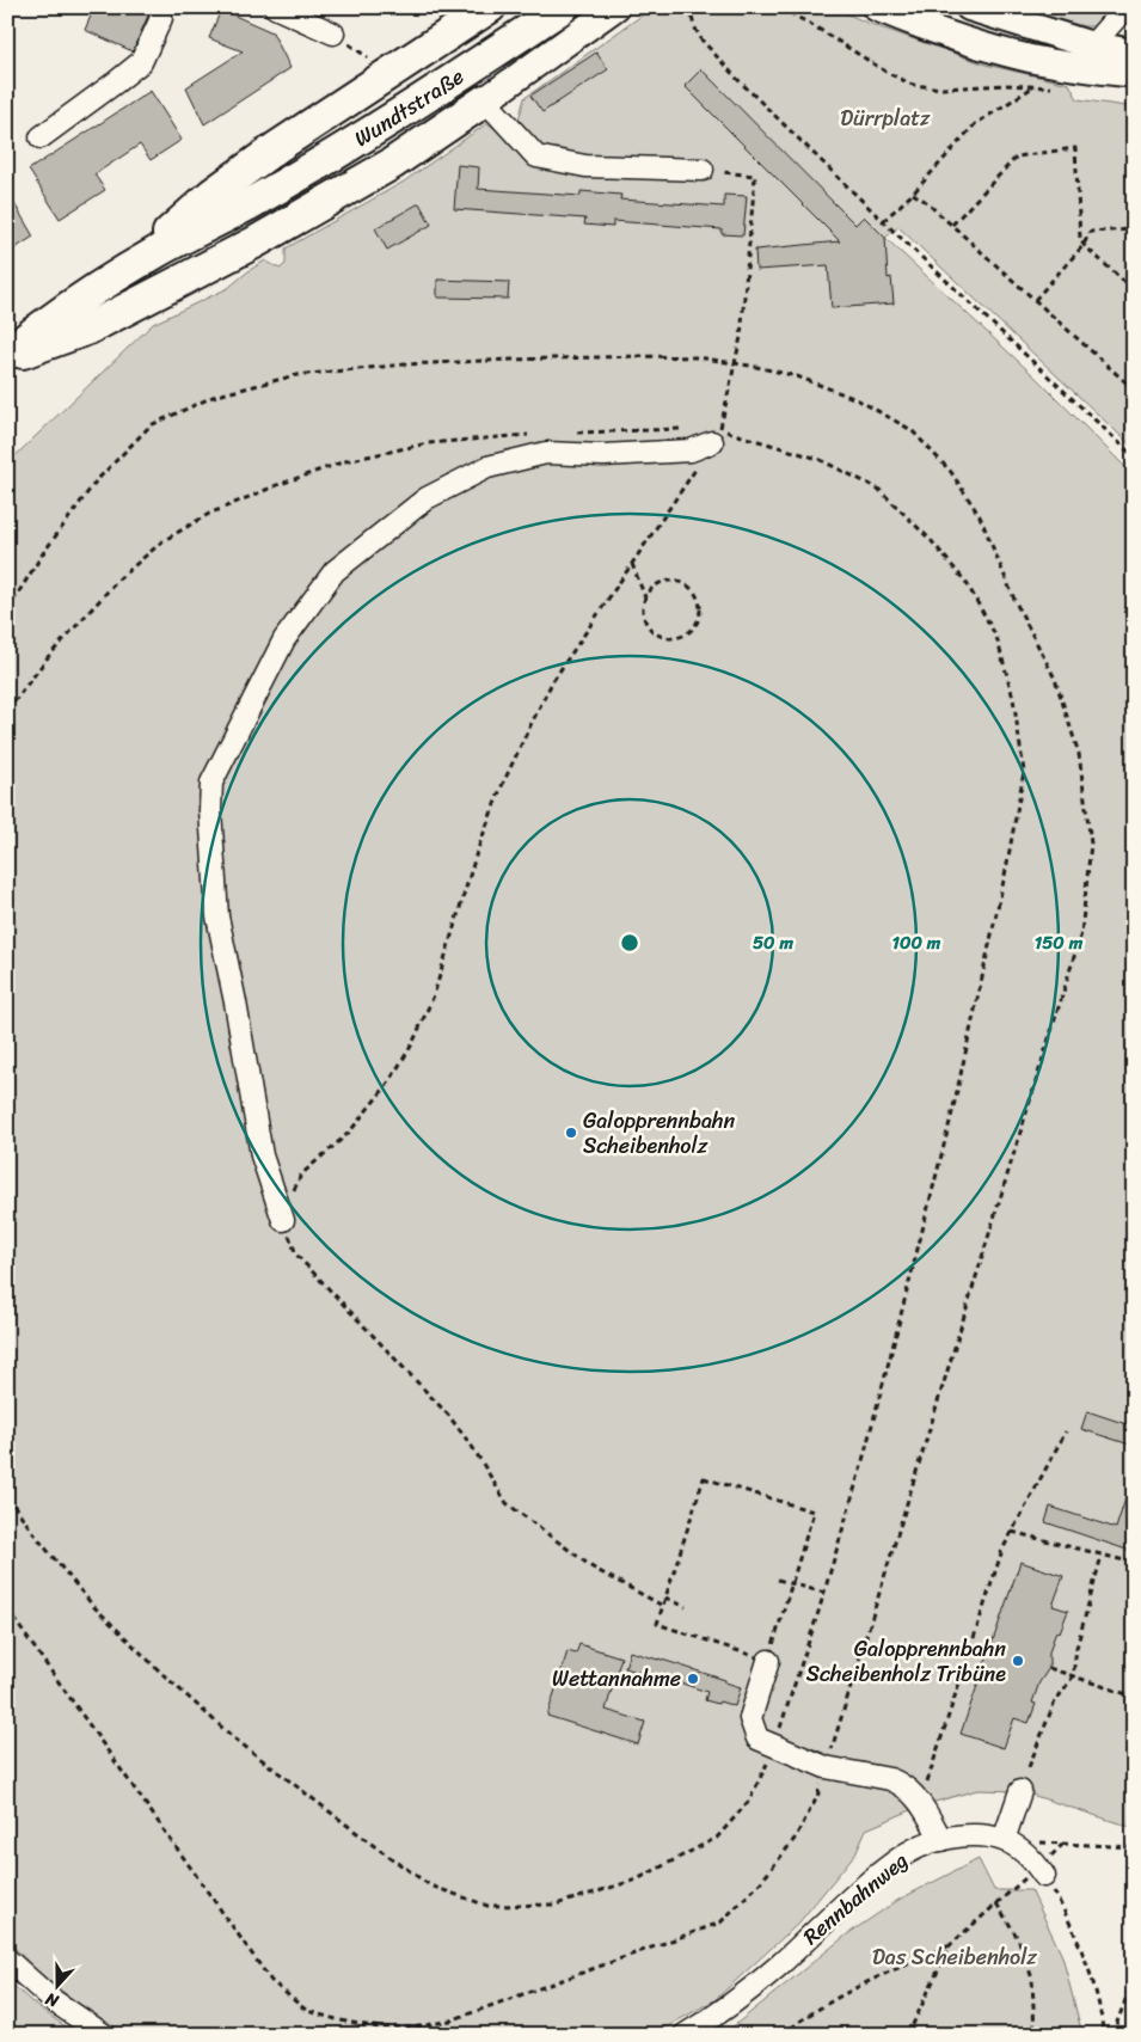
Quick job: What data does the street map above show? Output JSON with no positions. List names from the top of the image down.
{
  "streets": {
    "highway": ["Wundtstraße"],
    "street": ["Rennbahnweg"]
  },
  "parks": ["Dürrplatz", "Das Scheibenholz"],
  "places": ["Galopprennbahn Scheibenholz", "Galopprennbahn Scheibenholz Tribüne", "Wettannahme"],
  "north": "bottom",
  "rings": ["50 m", "100 m", "150 m"]
}
